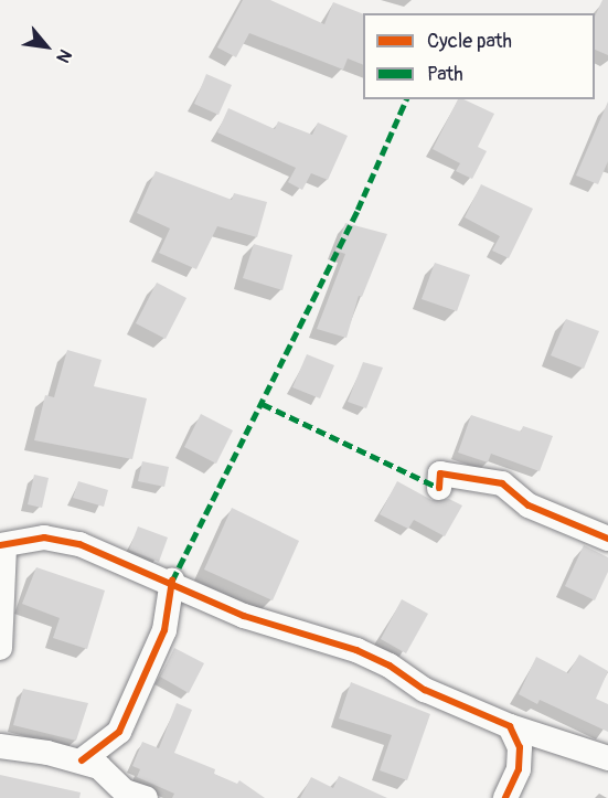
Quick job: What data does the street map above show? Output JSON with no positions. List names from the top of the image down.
{
  "legend": ["Cycle path", "Path"],
  "north": "bottom right"
}
